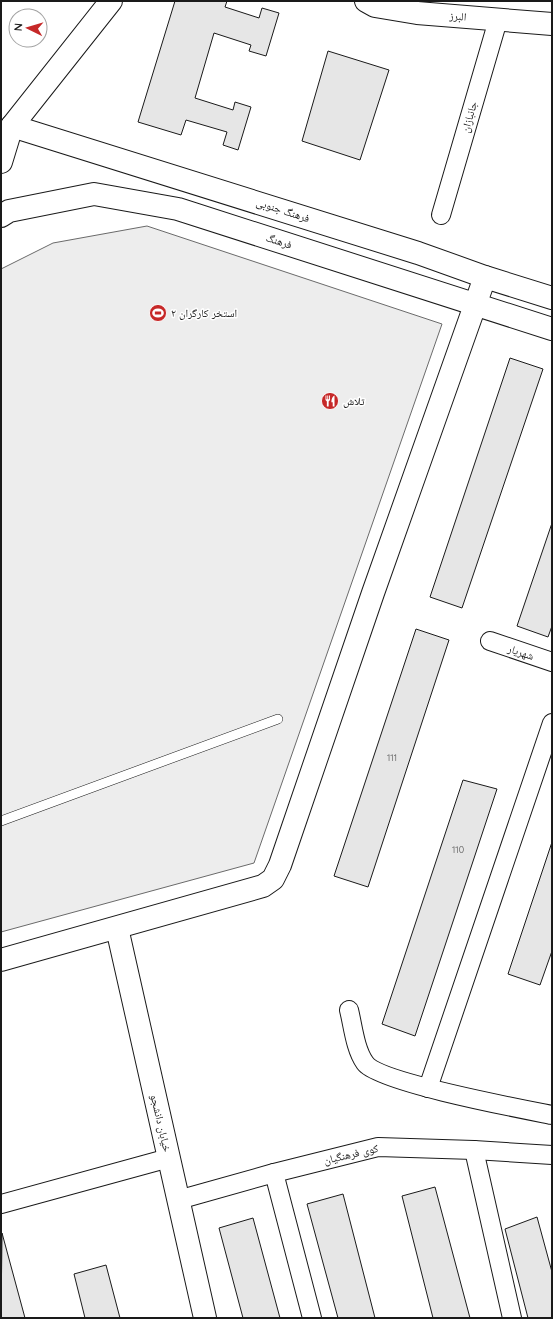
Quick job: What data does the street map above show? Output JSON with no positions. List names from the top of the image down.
{
  "streets": {
    "main road": [
      "البرز",
      "فرهنگ جنوبی",
      "فرهنگ",
      "خیابان دانشجو"
    ],
    "street": ["جانبازان", "شهریار", "کوی فرهنگیان"]
  },
  "crossings": [
    ["البرز", "جانبازان"],
    ["خیابان دانشجو", "کوی فرهنگیان"]
  ],
  "places": {
    "sports": ["استخر کارگران ۲"],
    "restaurant": ["تلاش"]
  },
  "house_numbers": ["111", "110"],
  "north": "left"
}
